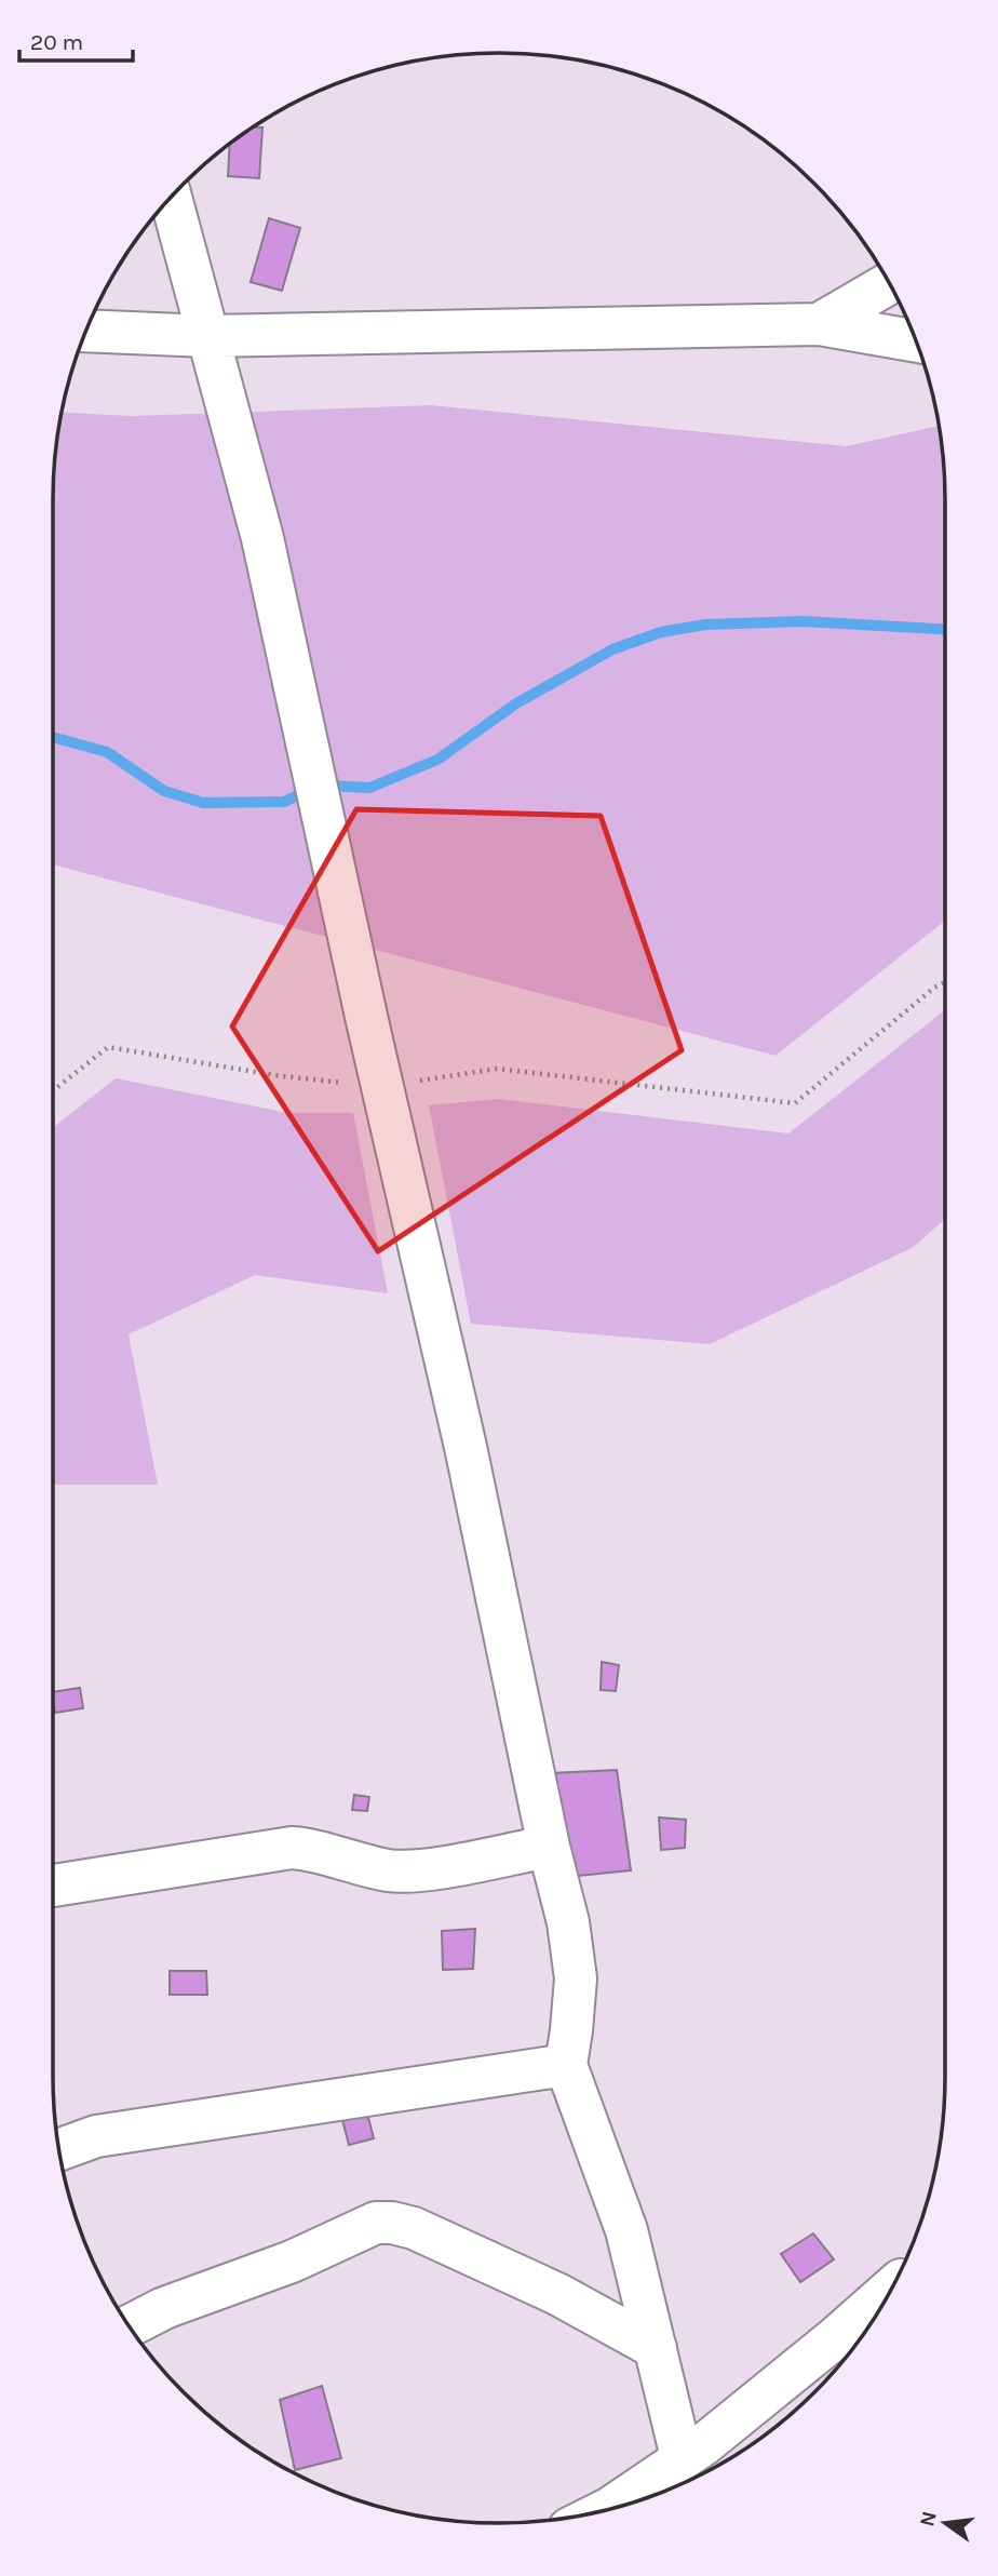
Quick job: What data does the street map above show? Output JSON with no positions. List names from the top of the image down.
{
  "scale_bar": "20 m",
  "north": "left"
}
